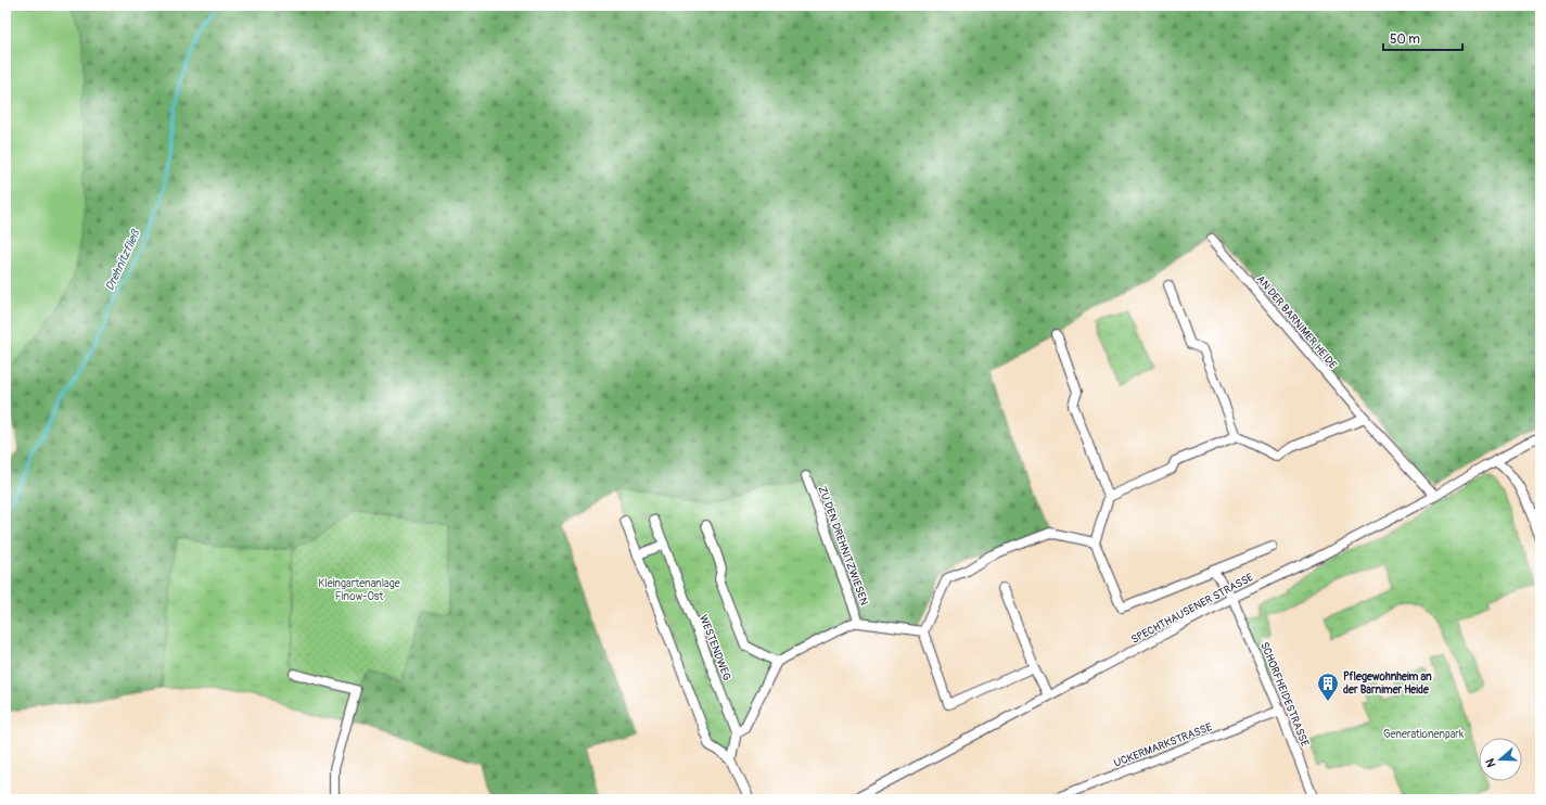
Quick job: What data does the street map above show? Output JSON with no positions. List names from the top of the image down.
{
  "streets": {
    "street": [
      "AN DER BARNIMER HEIDE",
      "ZU DEN DREHNITZWIESEN",
      "SPECHTHAUSENER STRASSE",
      "WESTENDWEG",
      "SCHORFHEIDESTRASSE",
      "UCKERMARKSTRASSE"
    ]
  },
  "crossings": [
    ["AN DER BARNIMER HEIDE", "SPECHTHAUSENER STRASSE"],
    ["SPECHTHAUSENER STRASSE", "SCHORFHEIDESTRASSE"],
    ["SCHORFHEIDESTRASSE", "UCKERMARKSTRASSE"]
  ],
  "water": ["Drehnitzfließ"],
  "parks": ["Kleingartenanlage Finow-Ost", "Generationenpark"],
  "places": {
    "building": ["Pflegewohnheim an der Barnimer Heide"]
  },
  "scale_bar": "50 m",
  "north": "left"
}
